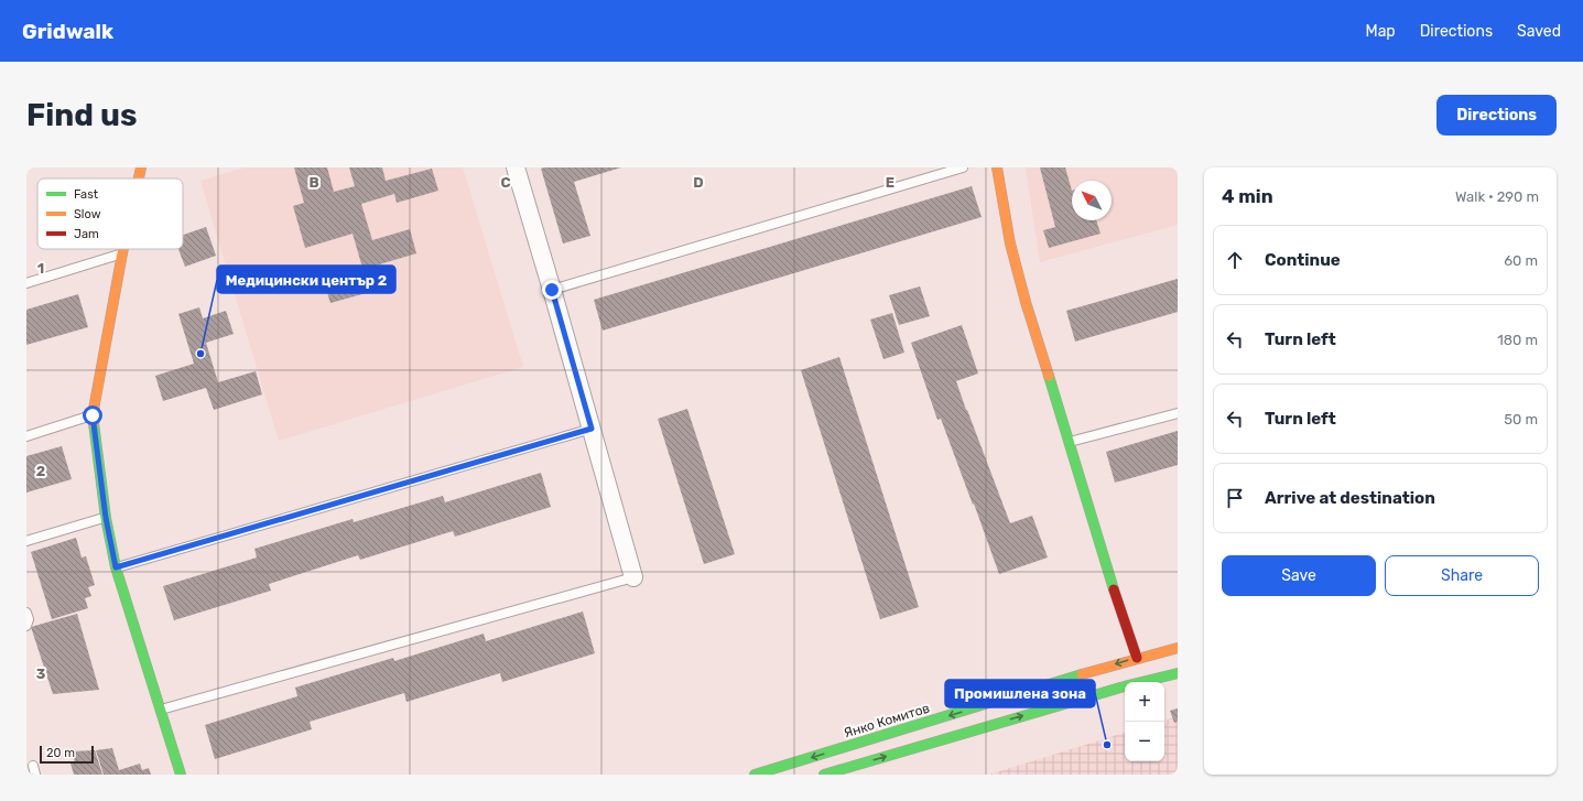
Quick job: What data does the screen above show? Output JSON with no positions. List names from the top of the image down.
{
  "streets": {
    "street": ["Янко Комитов"]
  },
  "places": ["Медицински център 2", "Промишлена зона"],
  "legend": ["Fast", "Slow", "Jam"],
  "scale_bar": "20 m",
  "north": "top left",
  "page": {
    "header": "Gridwalk",
    "nav": ["Map", "Directions", "Saved"],
    "buttons": [
      "Directions",
      ["Save", "Share"]
    ],
    "title": "Find us",
    "heading": ["4 min", "Walk · 290 m"],
    "list": [
      ["Continue", "60 m"],
      ["Turn left", "180 m"],
      ["Turn left", "50 m"],
      "Arrive at destination"
    ],
    "map_buttons": ["+", "−"],
    "scale": "20 m"
  },
  "grid": {
    "columns": [
      "B",
      "C",
      "D",
      "E"
    ],
    "rows": ["1", "2", "3"]
  }
}
